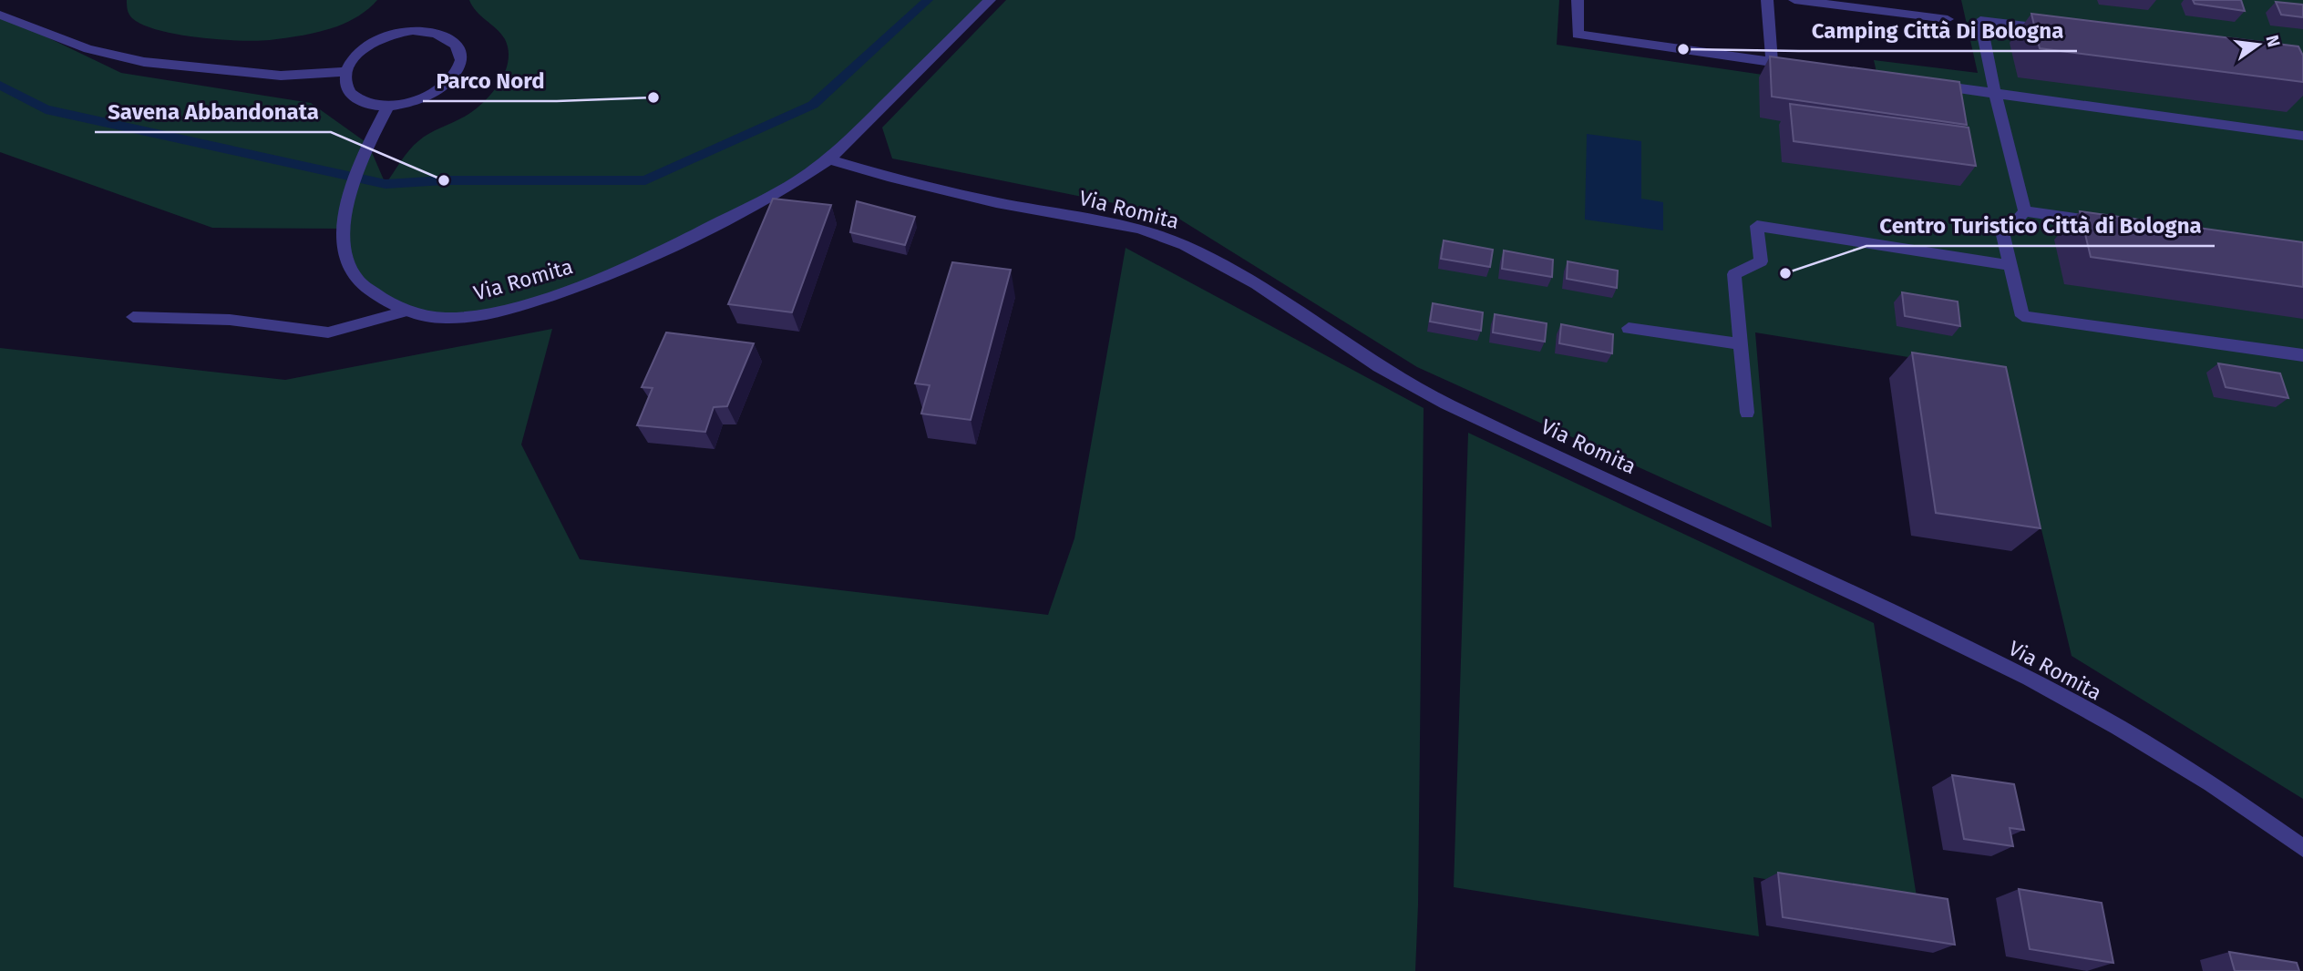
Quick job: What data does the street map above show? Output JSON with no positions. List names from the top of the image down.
{
  "streets": {
    "street": ["Via Romita"]
  },
  "places": [
    "Camping Città Di Bologna",
    "Parco Nord",
    "Savena Abbandonata",
    "Centro Turistico Città di Bologna"
  ],
  "north": "right"
}
